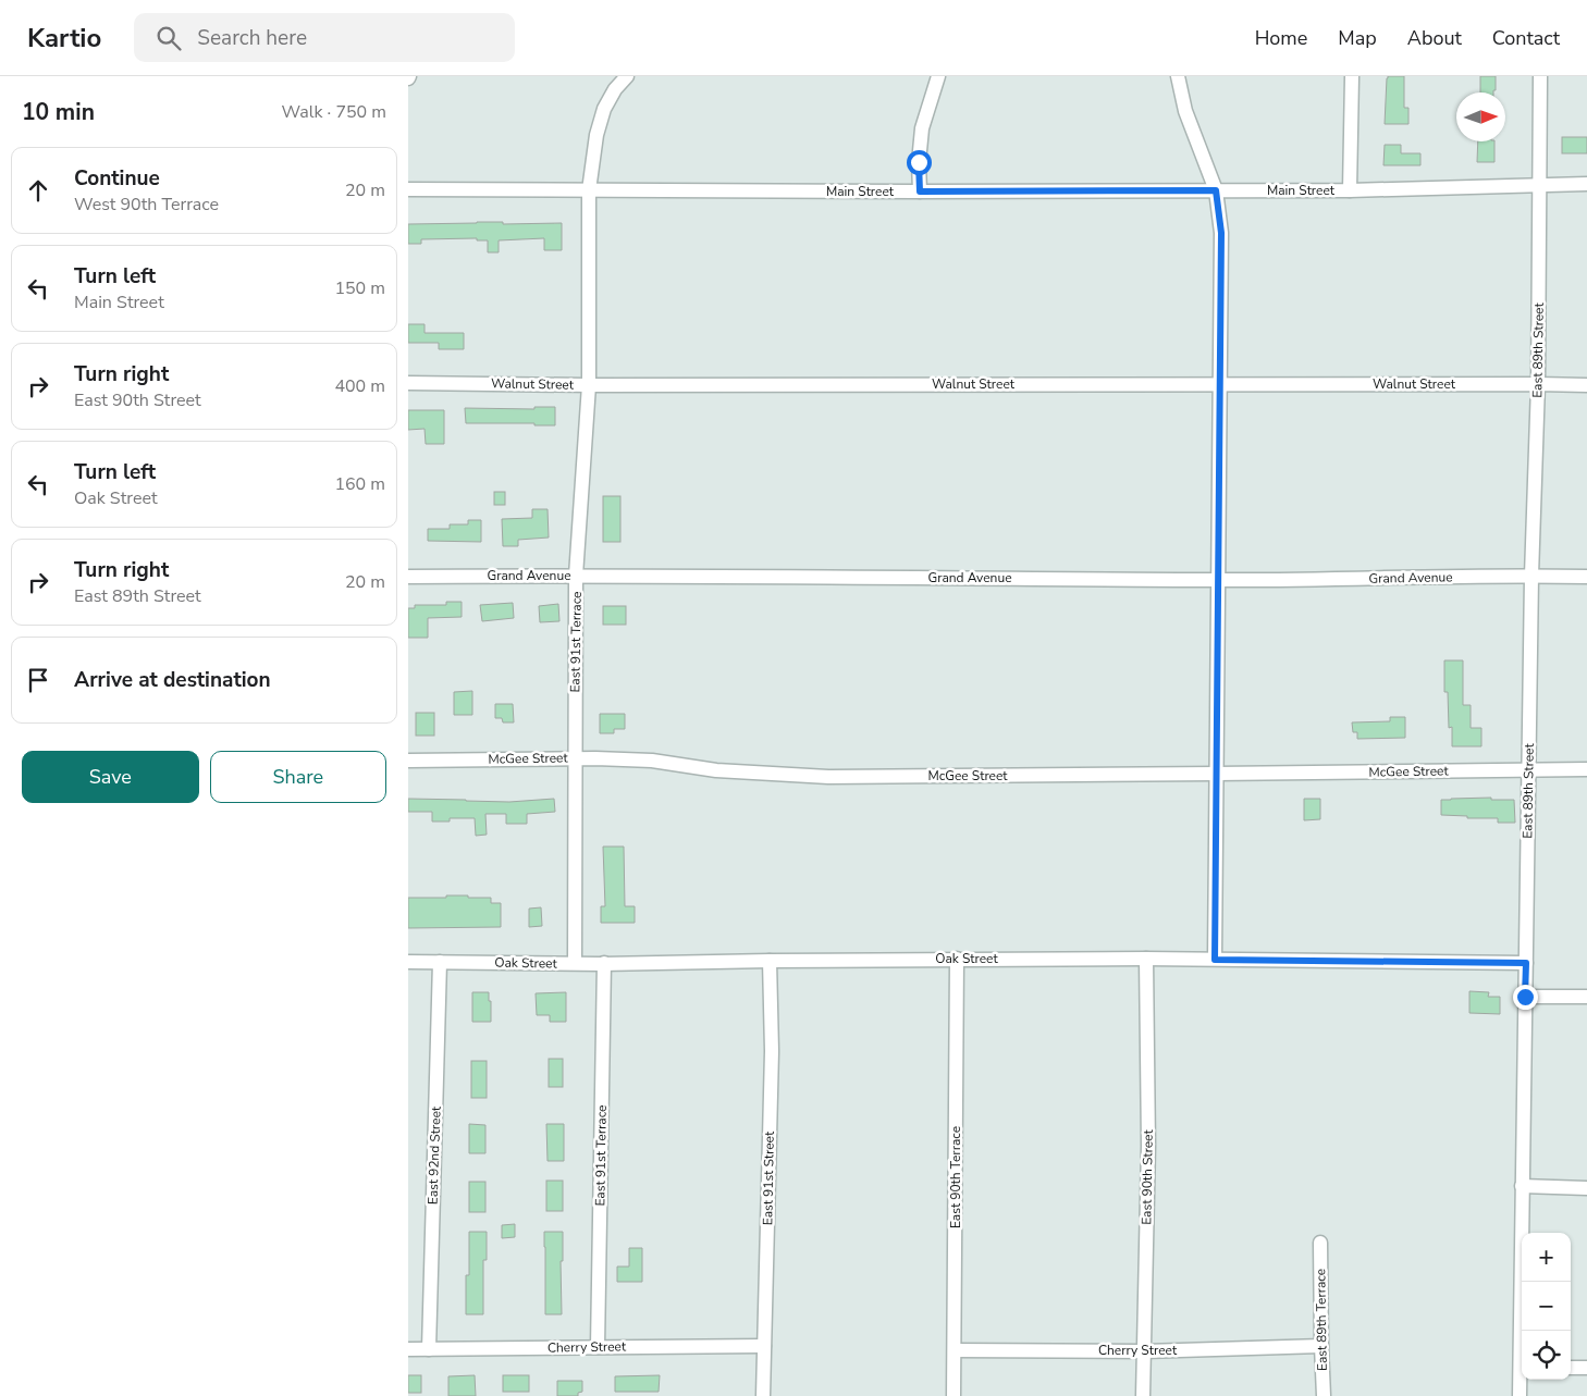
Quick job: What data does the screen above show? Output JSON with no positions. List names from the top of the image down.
{
  "streets": {
    "street": [
      "Main Street",
      "East 89th Street",
      "Walnut Street",
      "Grand Avenue",
      "East 91st Terrace",
      "McGee Street",
      "Oak Street",
      "East 92nd Street",
      "East 90th Terrace",
      "East 90th Street",
      "East 91st Street",
      "East 89th Terrace",
      "Cherry Street"
    ]
  },
  "crossings": [
    ["Main Street", "East 89th Street"],
    ["Main Street", "East 91st Terrace"],
    ["East 89th Street", "Walnut Street"],
    ["East 89th Street", "Grand Avenue"],
    ["East 89th Street", "McGee Street"],
    ["East 89th Street", "Oak Street"],
    ["Walnut Street", "East 91st Terrace"],
    ["Grand Avenue", "East 91st Terrace"],
    ["East 91st Terrace", "McGee Street"],
    ["East 91st Terrace", "Oak Street"],
    ["East 91st Terrace", "Cherry Street"],
    ["Oak Street", "East 92nd Street"],
    ["Oak Street", "East 90th Terrace"],
    ["Oak Street", "East 90th Street"],
    ["Oak Street", "East 91st Street"],
    ["East 92nd Street", "Cherry Street"],
    ["East 90th Terrace", "Cherry Street"],
    ["East 90th Street", "Cherry Street"],
    ["East 91st Street", "Cherry Street"],
    ["East 89th Terrace", "Cherry Street"]
  ],
  "north": "right",
  "page": {
    "header": "Kartio",
    "search": "Search here",
    "nav": [
      "Home",
      "Map",
      "About",
      "Contact"
    ],
    "heading": ["10 min", "Walk · 750 m"],
    "list": [
      ["Continue", "West 90th Terrace", "20 m"],
      ["Turn left", "Main Street", "150 m"],
      ["Turn right", "East 90th Street", "400 m"],
      ["Turn left", "Oak Street", "160 m"],
      ["Turn right", "East 89th Street", "20 m"],
      "Arrive at destination"
    ],
    "buttons": ["Save", "Share"],
    "map_buttons": ["+", "−"]
  }
}
